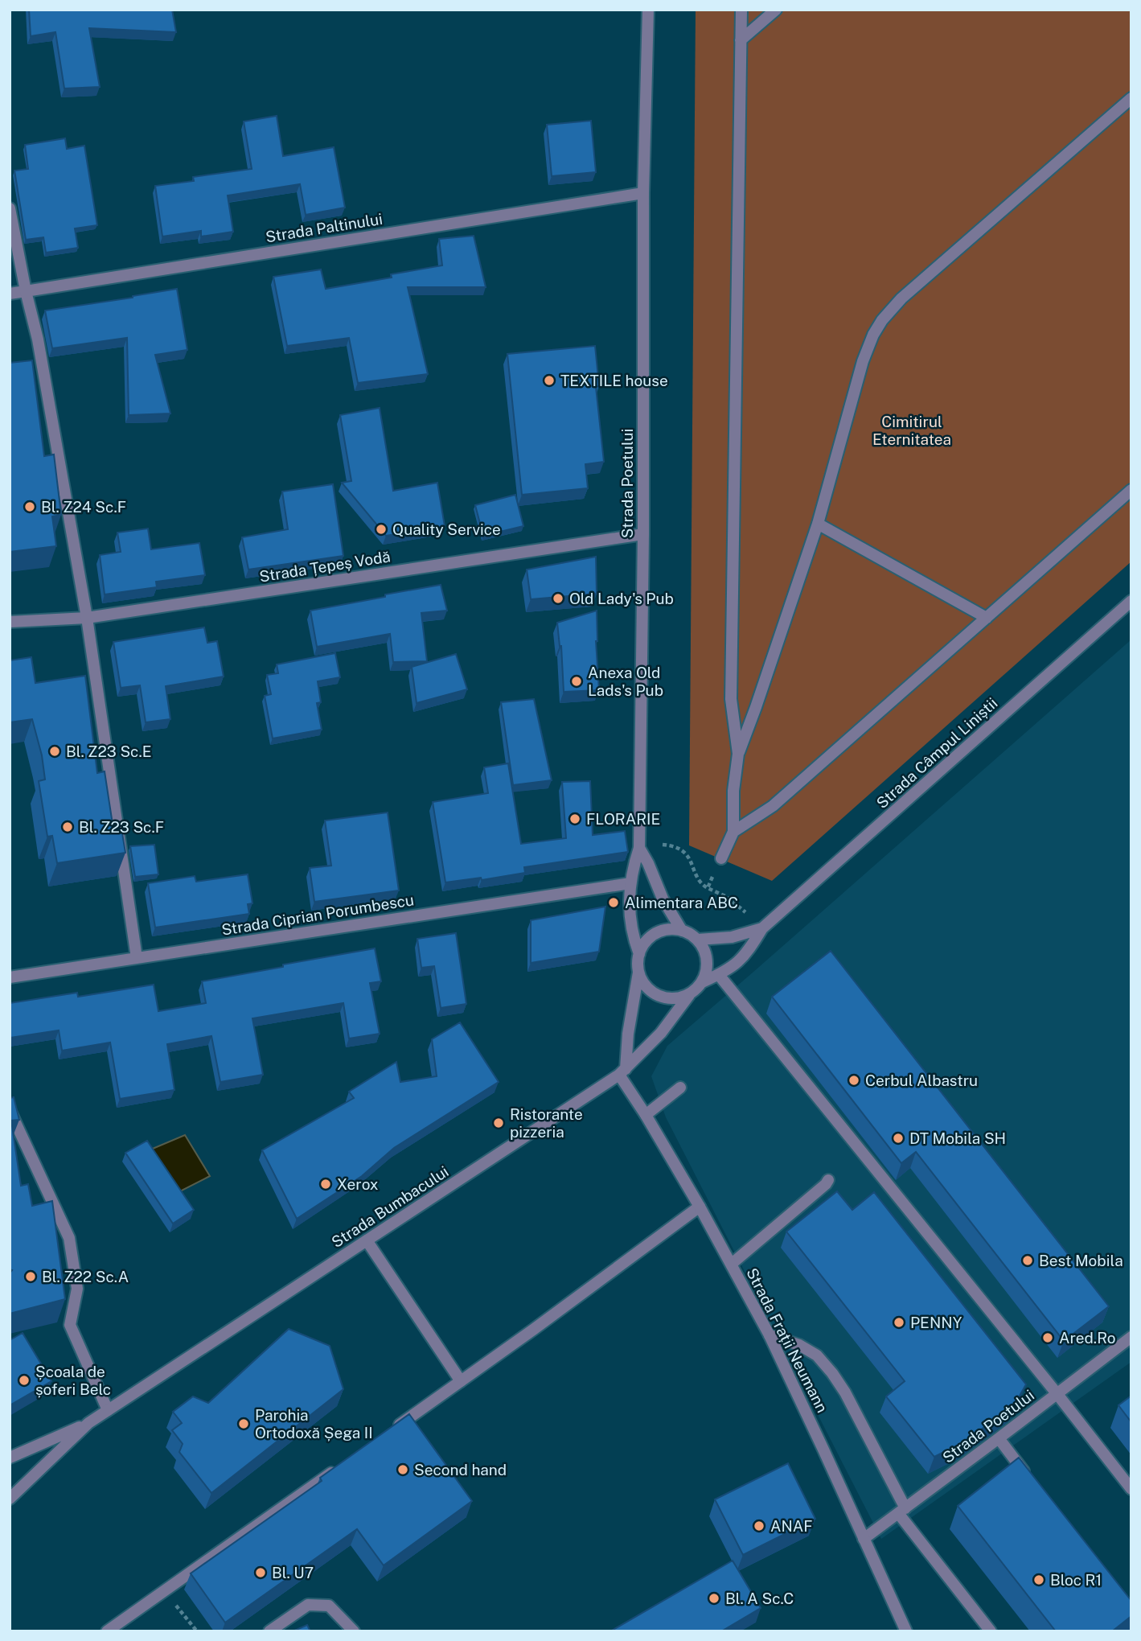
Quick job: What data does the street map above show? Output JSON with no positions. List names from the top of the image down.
{
  "streets": {
    "street": [
      "Strada Paltinului",
      "Strada Poetului",
      "Strada Țepeș Vodă",
      "Strada Câmpul Liniștii",
      "Strada Ciprian Porumbescu",
      "Strada Bumbacului",
      "Strada Frații Neumann"
    ]
  },
  "crossings": [
    ["Strada Paltinului", "Strada Poetului"],
    ["Strada Poetului", "Strada Țepeș Vodă"],
    ["Strada Poetului", "Strada Câmpul Liniștii"],
    ["Strada Poetului", "Strada Ciprian Porumbescu"],
    ["Strada Poetului", "Strada Bumbacului"],
    ["Strada Poetului", "Strada Frații Neumann"],
    ["Strada Câmpul Liniștii", "Strada Bumbacului"],
    ["Strada Bumbacului", "Strada Frații Neumann"]
  ],
  "parks": ["Cimitirul Eternitatea"],
  "places": [
    "TEXTILE house",
    "Bl. Z24 Sc.F",
    "Quality Service",
    "Old Lady's Pub",
    "Anexa Old Lads's Pub",
    "Bl. Z23 Sc.E",
    "FLORARIE",
    "Bl. Z23 Sc.F",
    "Alimentara ABC",
    "Cerbul Albastru",
    "Ristorante pizzeria",
    "DT Mobila SH",
    "Xerox",
    "Best Mobila",
    "Bl. Z22 Sc.A",
    "PENNY",
    "Ared.Ro",
    "Școala de șoferi Belc",
    "Parohia Ortodoxă Șega II",
    "Second hand",
    "ANAF",
    "Bl. U7",
    "Bloc R1",
    "Bl. A Sc.C"
  ]
}
